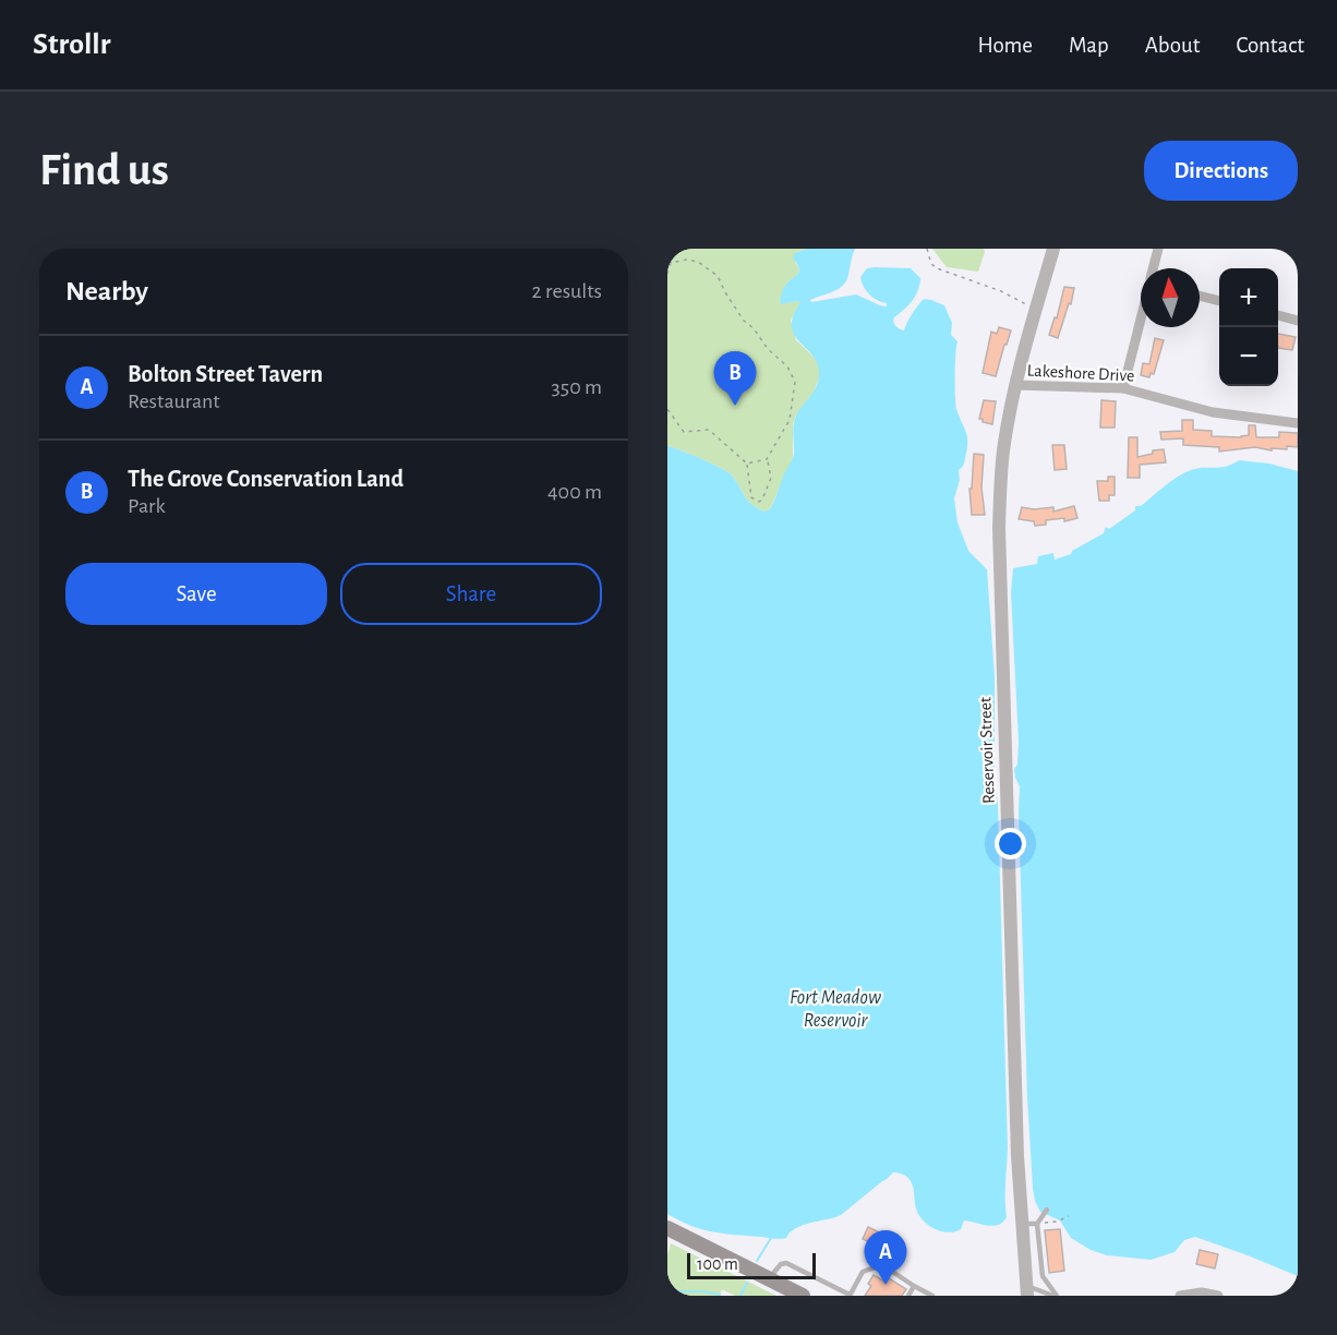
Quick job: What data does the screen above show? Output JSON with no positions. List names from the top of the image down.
{
  "streets": {
    "street": ["Lakeshore Drive", "Reservoir Street"]
  },
  "crossings": [
    ["Lakeshore Drive", "Reservoir Street"]
  ],
  "water": ["Fort Meadow Reservoir"],
  "scale_bar": "100 m",
  "north": "top",
  "page": {
    "header": "Strollr",
    "nav": [
      "Home",
      "Map",
      "About",
      "Contact"
    ],
    "buttons": [
      "Directions",
      ["Save", "Share"]
    ],
    "title": "Find us",
    "heading": ["Nearby", "2 results"],
    "map_buttons": ["+", "−"],
    "list": [
      {
        "mark": "A",
        "name": "Bolton Street Tavern",
        "note": "Restaurant",
        "value": "350 m"
      },
      {
        "mark": "B",
        "name": "The Grove Conservation Land",
        "note": "Park",
        "value": "400 m"
      }
    ],
    "pins": ["B", "A"],
    "scale": "100 m"
  }
}
